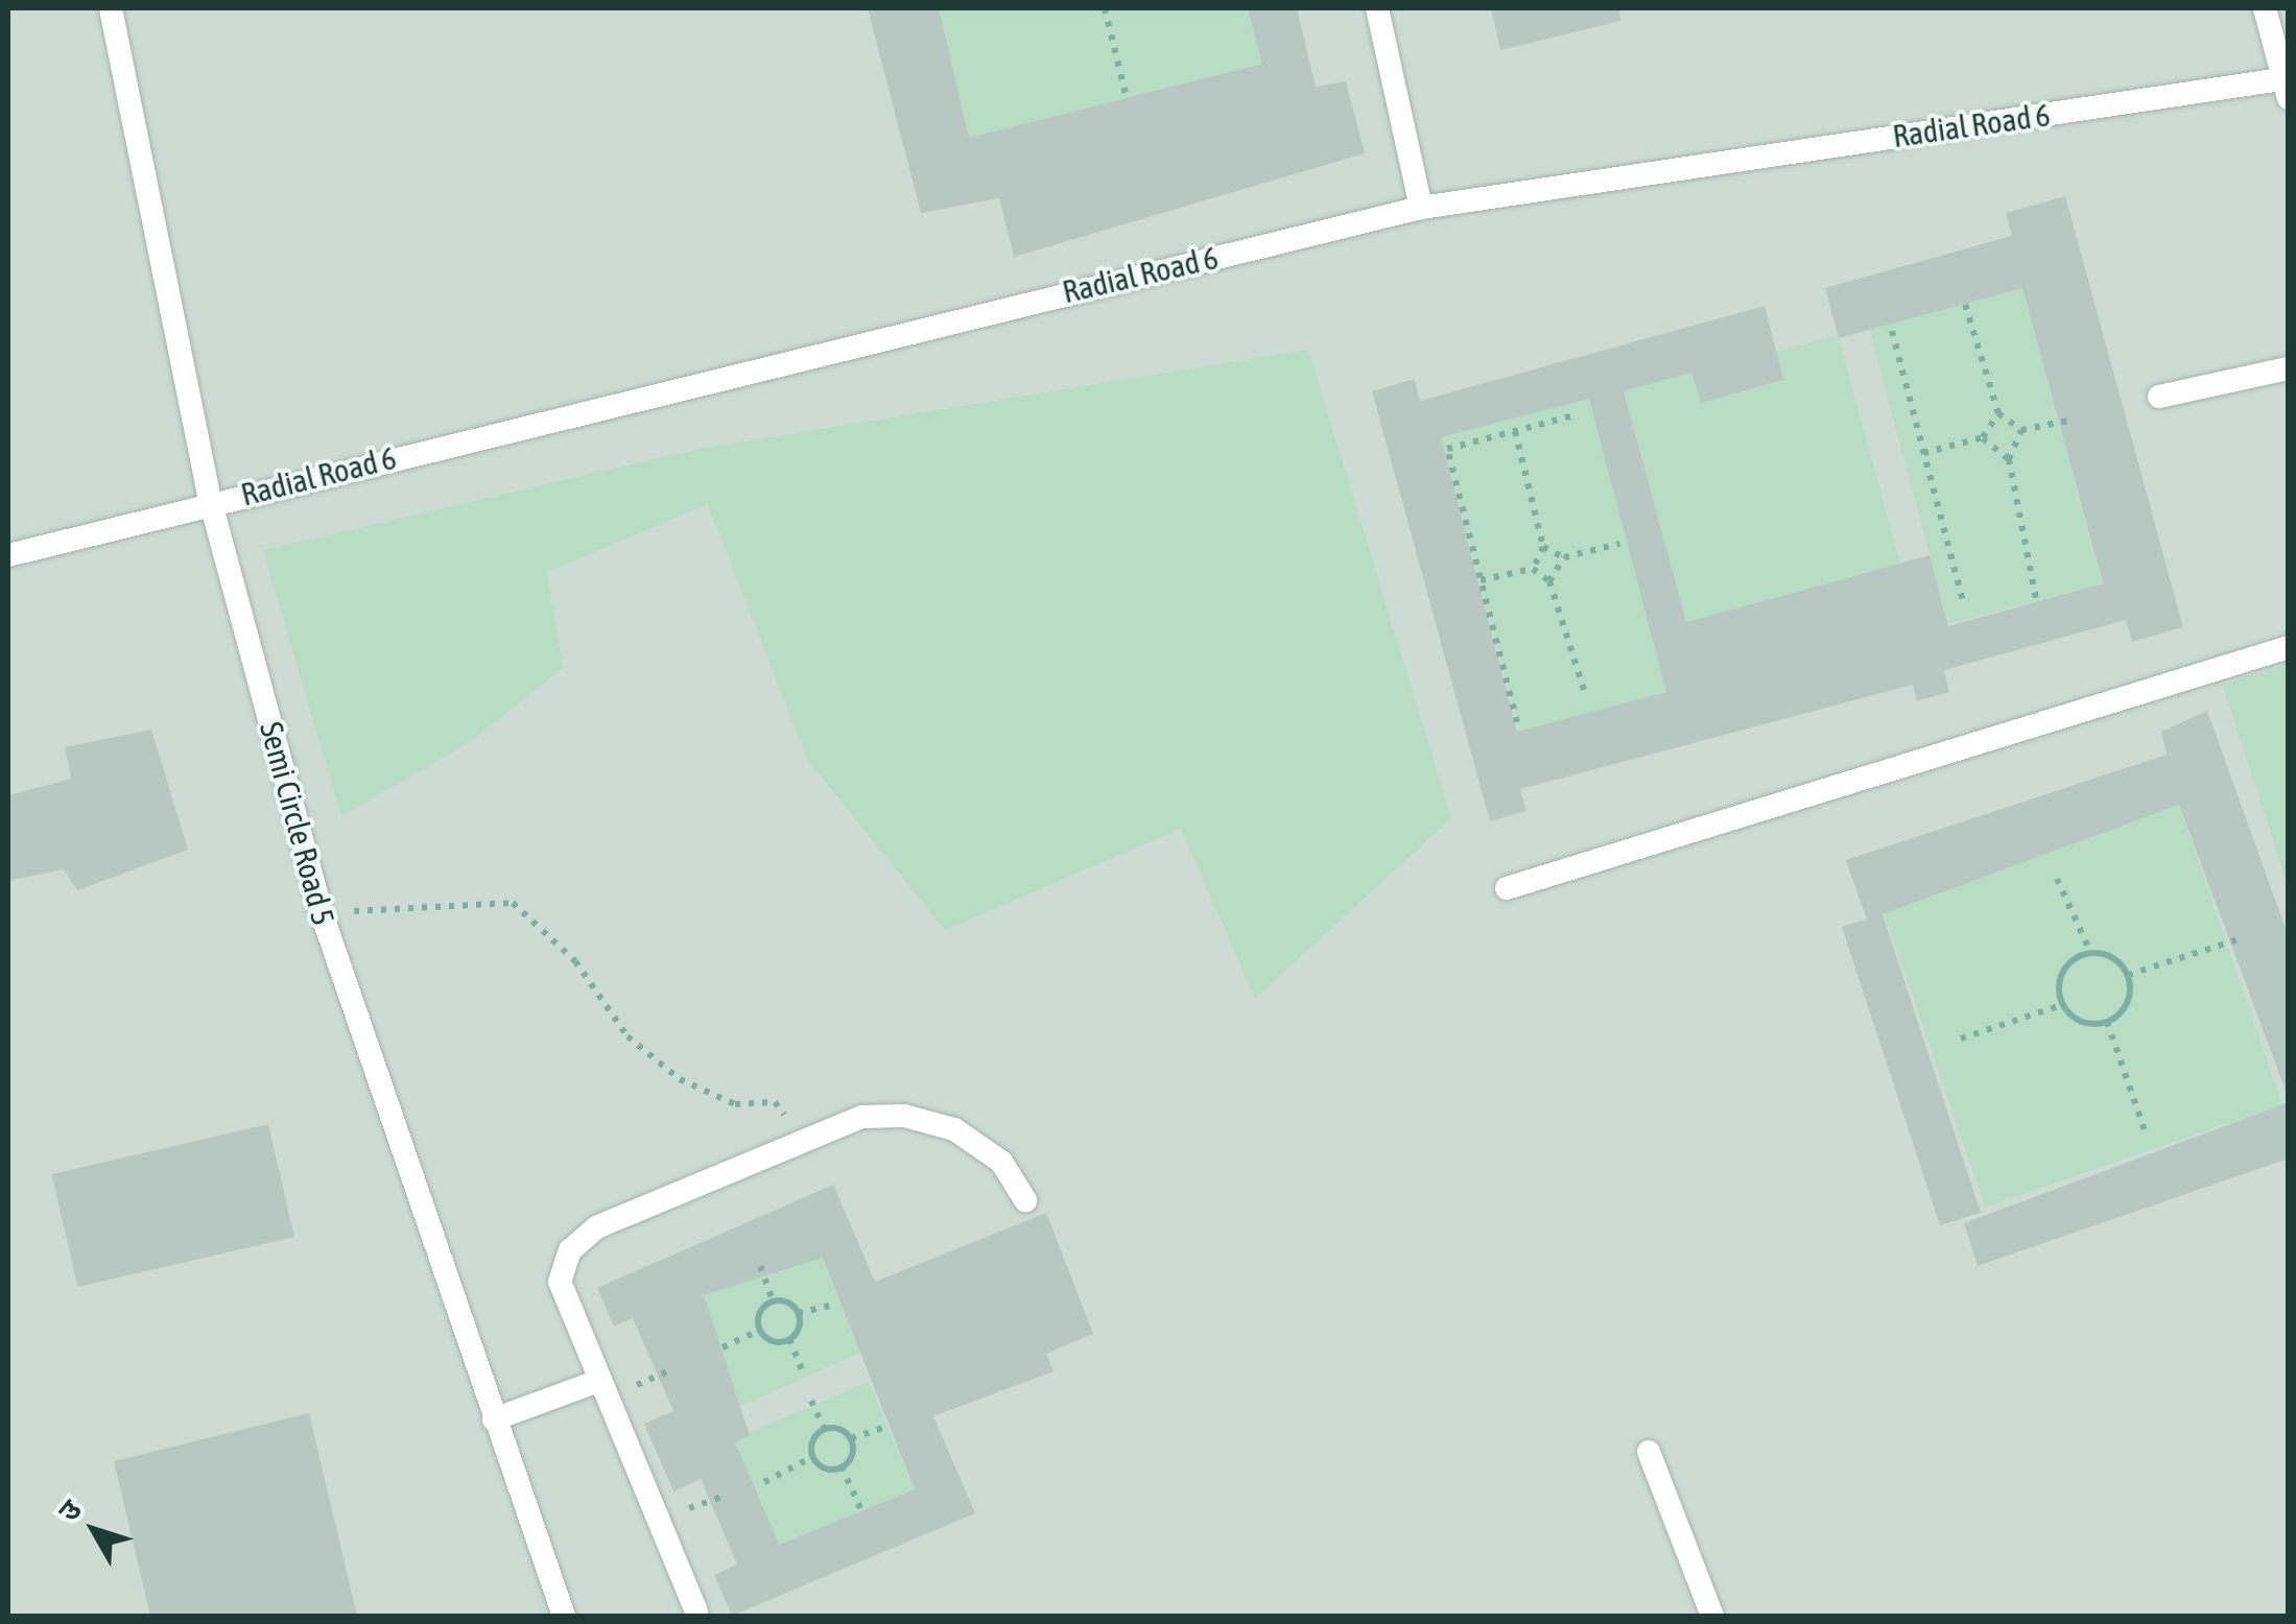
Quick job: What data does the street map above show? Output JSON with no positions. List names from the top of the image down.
{
  "streets": {
    "lane": ["Radial Road 6", "Semi Circle Road 5"]
  },
  "crossings": [
    ["Radial Road 6", "Semi Circle Road 5"]
  ],
  "north": "top left"
}
